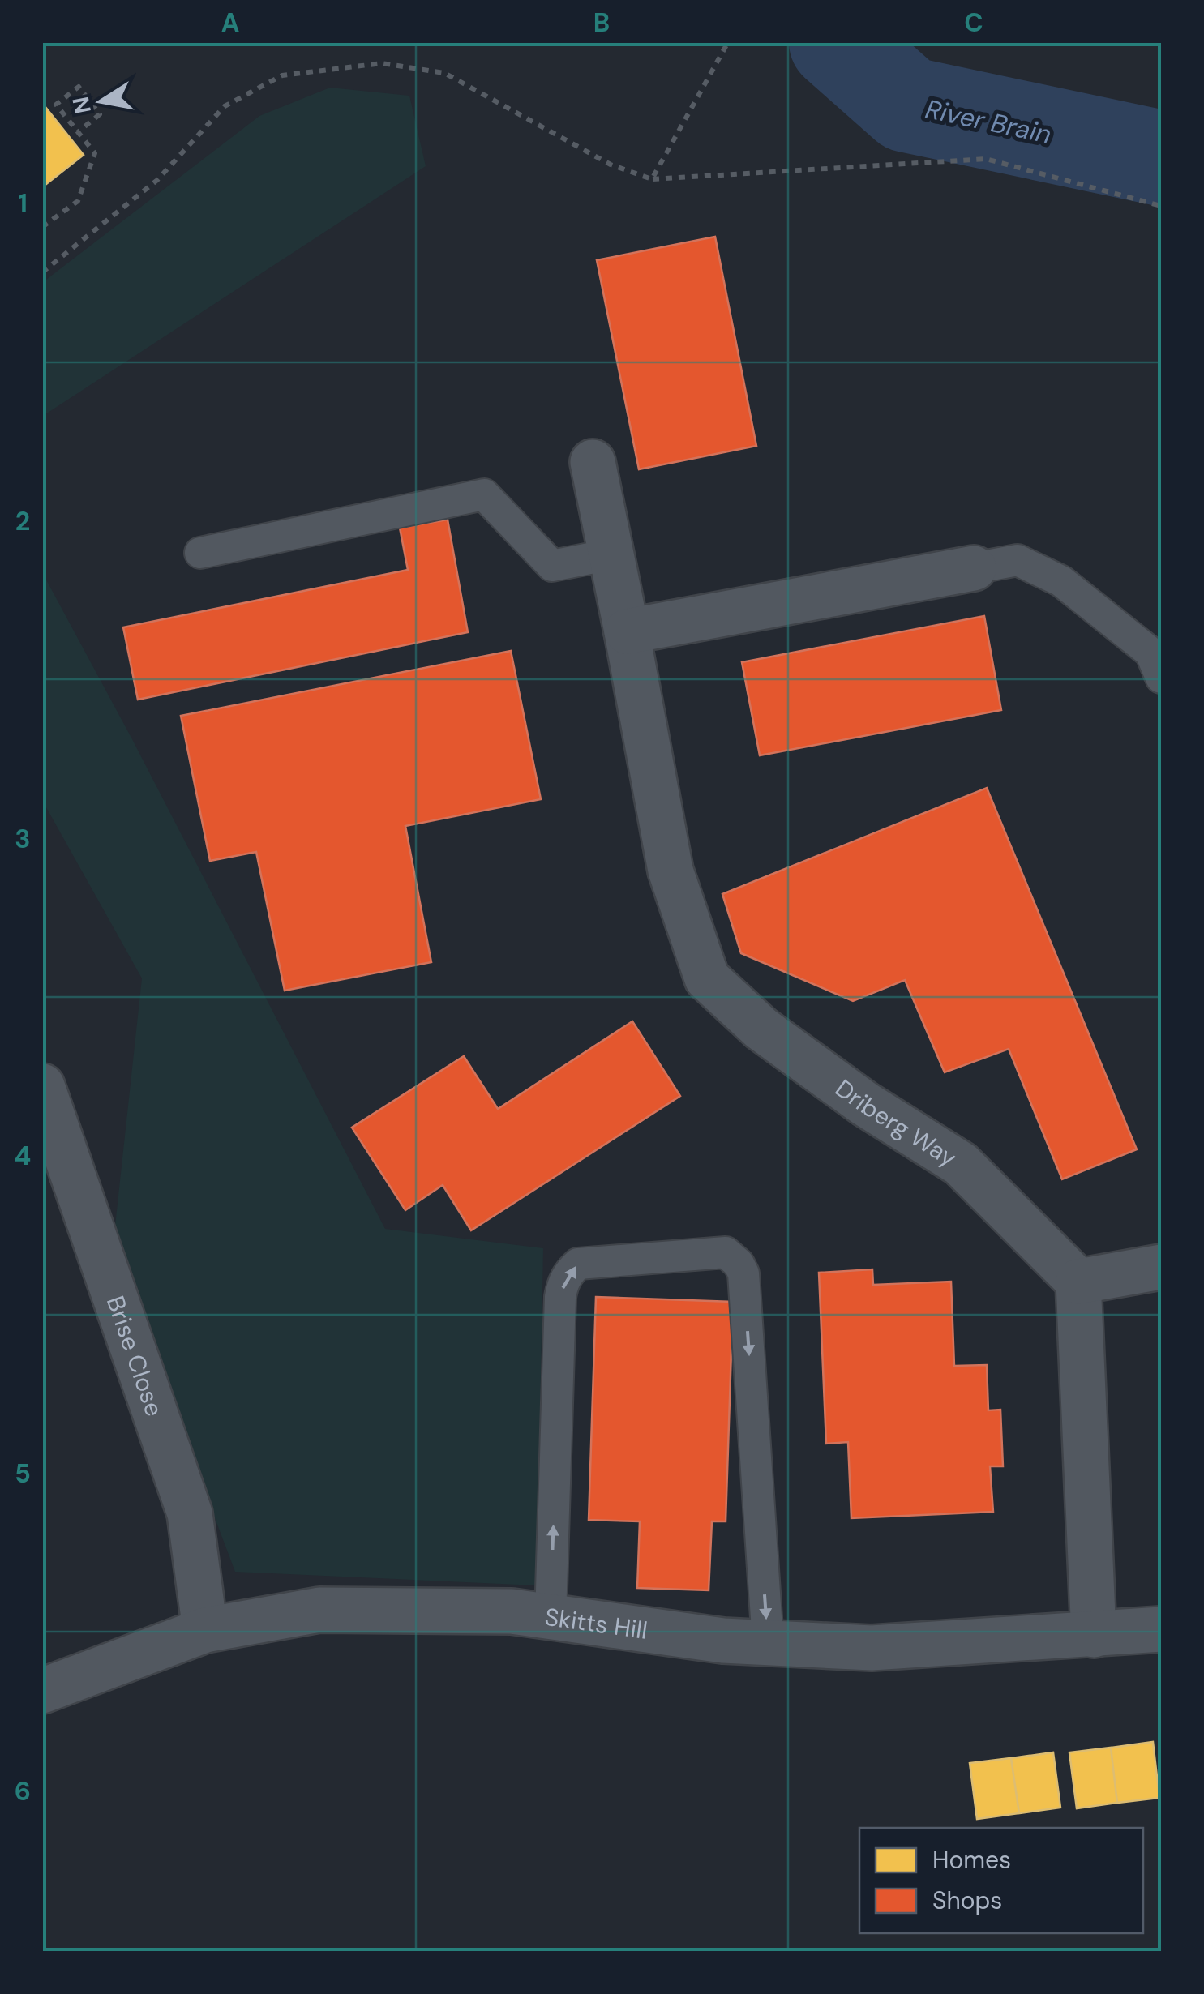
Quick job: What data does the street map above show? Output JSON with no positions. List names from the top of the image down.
{
  "streets": {
    "street": ["Driberg Way", "Brise Close", "Skitts Hill"]
  },
  "crossings": [
    ["Brise Close", "Skitts Hill"]
  ],
  "water": ["River Brain"],
  "legend": ["Homes", "Shops"],
  "north": "left",
  "grid": {
    "columns": ["A", "B", "C"],
    "rows": [
      "1",
      "2",
      "3",
      "4",
      "5",
      "6"
    ]
  }
}
